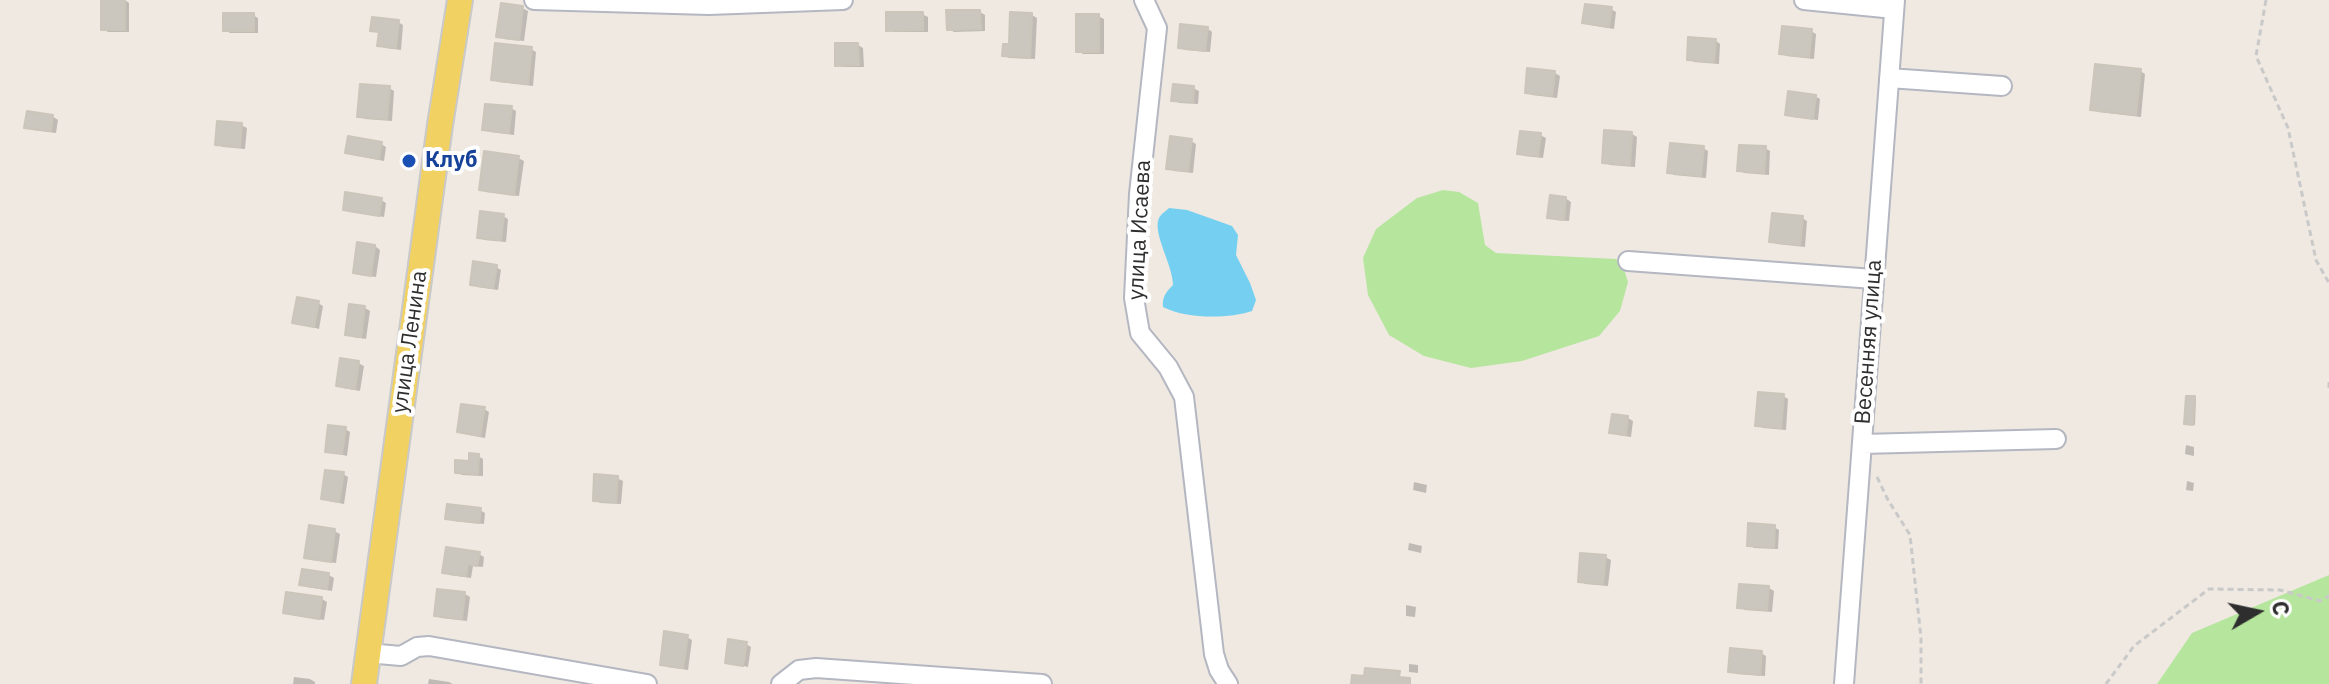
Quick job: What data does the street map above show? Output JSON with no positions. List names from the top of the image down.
{
  "streets": {
    "main road": ["улица Ленина"],
    "street": ["улица Исаева", "Весенняя улица"]
  },
  "places": ["Клуб"],
  "north": "right"
}
